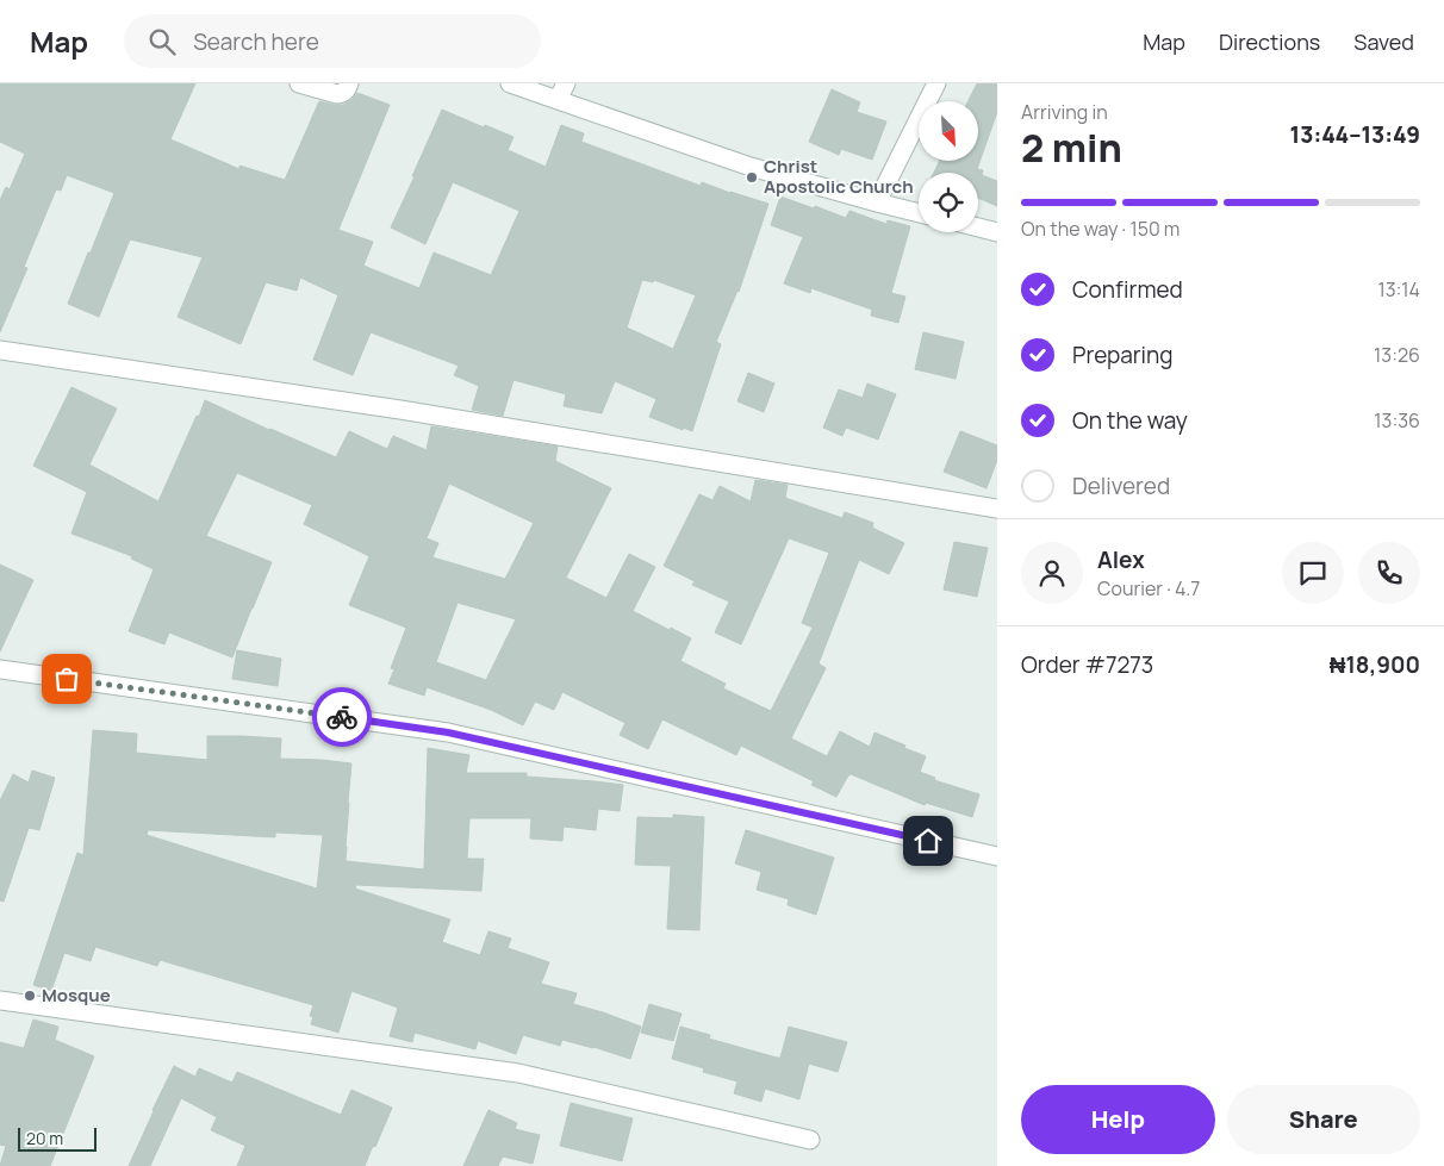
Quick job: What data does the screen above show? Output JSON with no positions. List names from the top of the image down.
{
  "places": ["Christ Apostolic Church", "Mosque"],
  "scale_bar": "20 m",
  "north": "bottom right",
  "page": {
    "header": "Map",
    "search": "Search here",
    "nav": ["Map", "Directions", "Saved"],
    "heading": ["2 min", "Arriving in", "13:44–13:49"],
    "panel": [
      "Alex",
      "Courier · 4.7",
      "Order #7273",
      "₦18,900"
    ],
    "bar": "On the way · 150 m",
    "list": [
      ["Confirmed", "13:14"],
      ["Preparing", "13:26"],
      ["On the way", "13:36"],
      "Delivered"
    ],
    "buttons": ["Help", "Share"],
    "scale": "20 m"
  }
}
